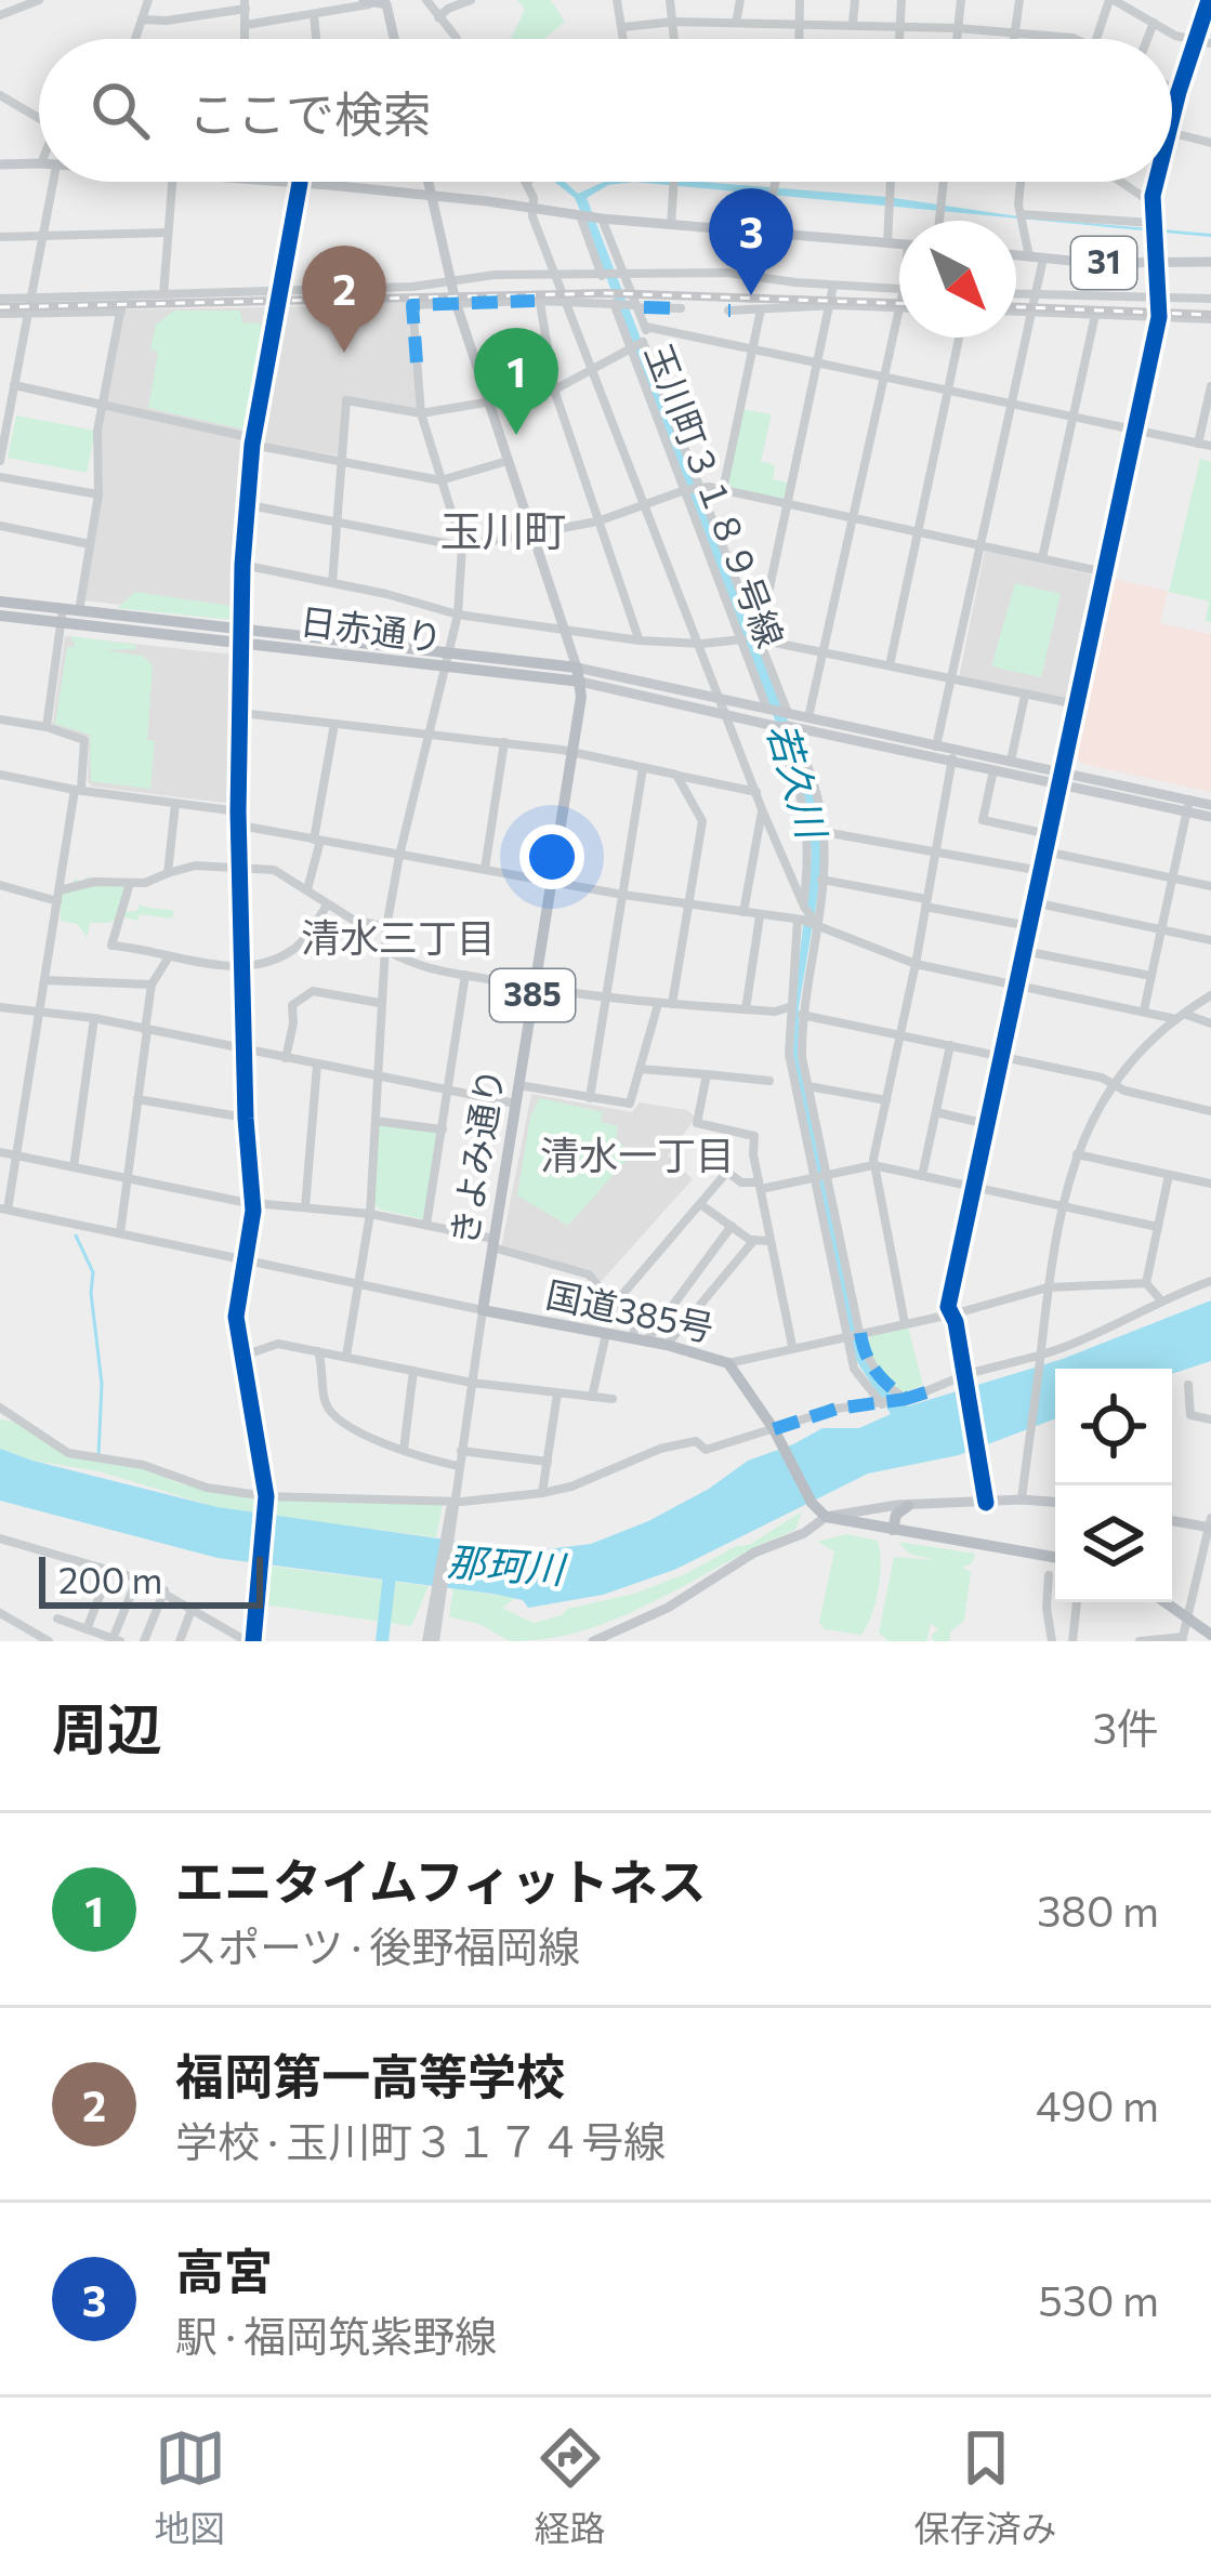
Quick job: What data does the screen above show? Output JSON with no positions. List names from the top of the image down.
{
  "streets": {
    "highway": [
      "日赤通り",
      "385",
      "きよみ通り",
      "国道385号"
    ],
    "main road": ["31"],
    "street": ["玉川町３１８９号線"]
  },
  "crossings": [
    ["日赤通り", "きよみ通り"],
    ["きよみ通り", "国道385号"]
  ],
  "districts": ["玉川町", "清水三丁目", "清水一丁目"],
  "water": ["若久川", "那珂川"],
  "scale_bar": "200 m",
  "north": "bottom right",
  "page": {
    "search": "ここで検索",
    "pins": ["3", "2", "1"],
    "scale": "200 m",
    "heading": ["周辺", "3件"],
    "list": [
      {
        "mark": "1",
        "name": "エニタイムフィットネス",
        "note": "スポーツ · 後野福岡線",
        "value": "380 m"
      },
      {
        "mark": "2",
        "name": "福岡第一高等学校",
        "note": "学校 · 玉川町３１７４号線",
        "value": "490 m"
      },
      {
        "mark": "3",
        "name": "高宮",
        "note": "駅 · 福岡筑紫野線",
        "value": "530 m"
      }
    ],
    "nav": ["地図", "経路", "保存済み"]
  }
}
